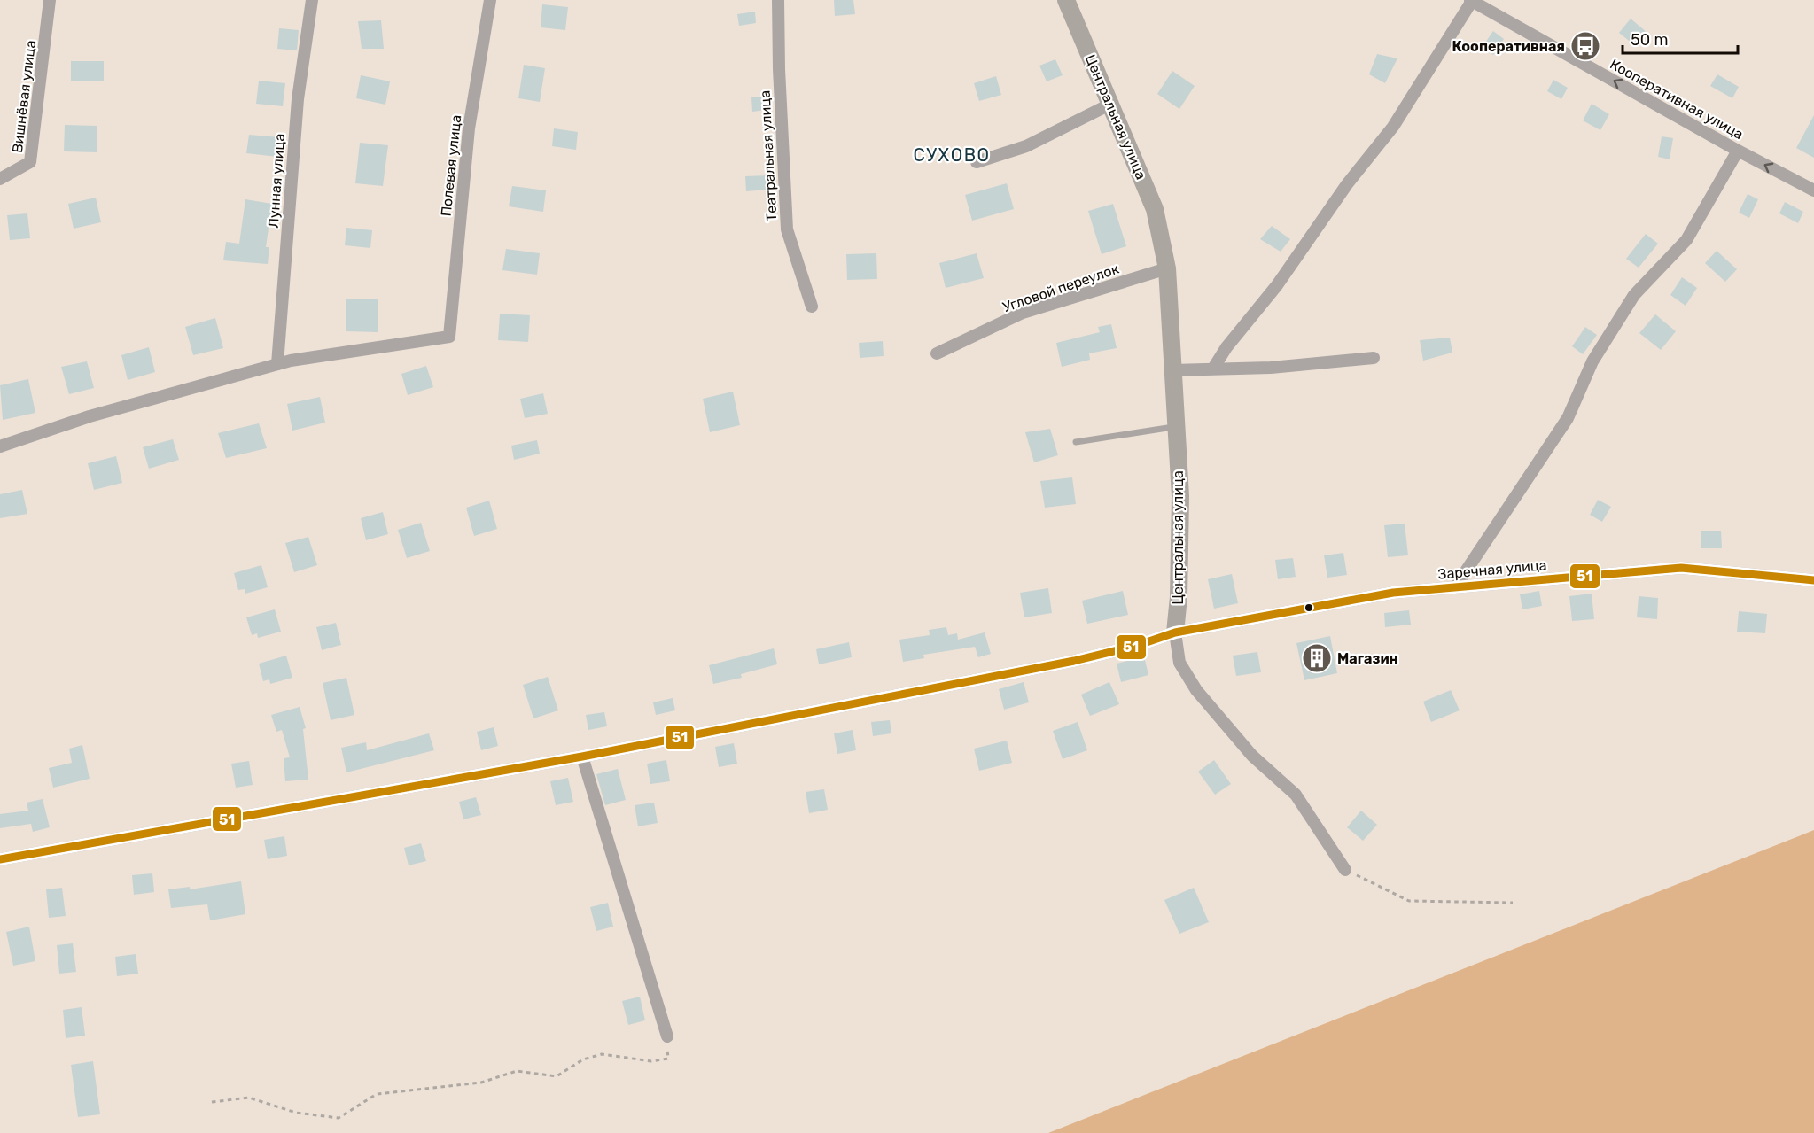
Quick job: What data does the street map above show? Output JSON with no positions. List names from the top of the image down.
{
  "streets": {
    "street": [
      "Вишнёвая улица",
      "Кооперативная улица",
      "Центральная улица",
      "Театральная улица",
      "Полевая улица",
      "Лунная улица",
      "Угловой переулок",
      "Заречная улица"
    ]
  },
  "crossings": [
    ["Центральная улица", "Угловой переулок"],
    ["Центральная улица", "Заречная улица"],
    ["Полевая улица", "Лунная улица"]
  ],
  "one_way": ["Кооперативная улица"],
  "districts": ["СУХОВО"],
  "places": {
    "bus stop": ["Кооперативная"],
    "building": ["Магазин"]
  },
  "lines": ["transit line 51"],
  "scale_bar": "50 m"
}
